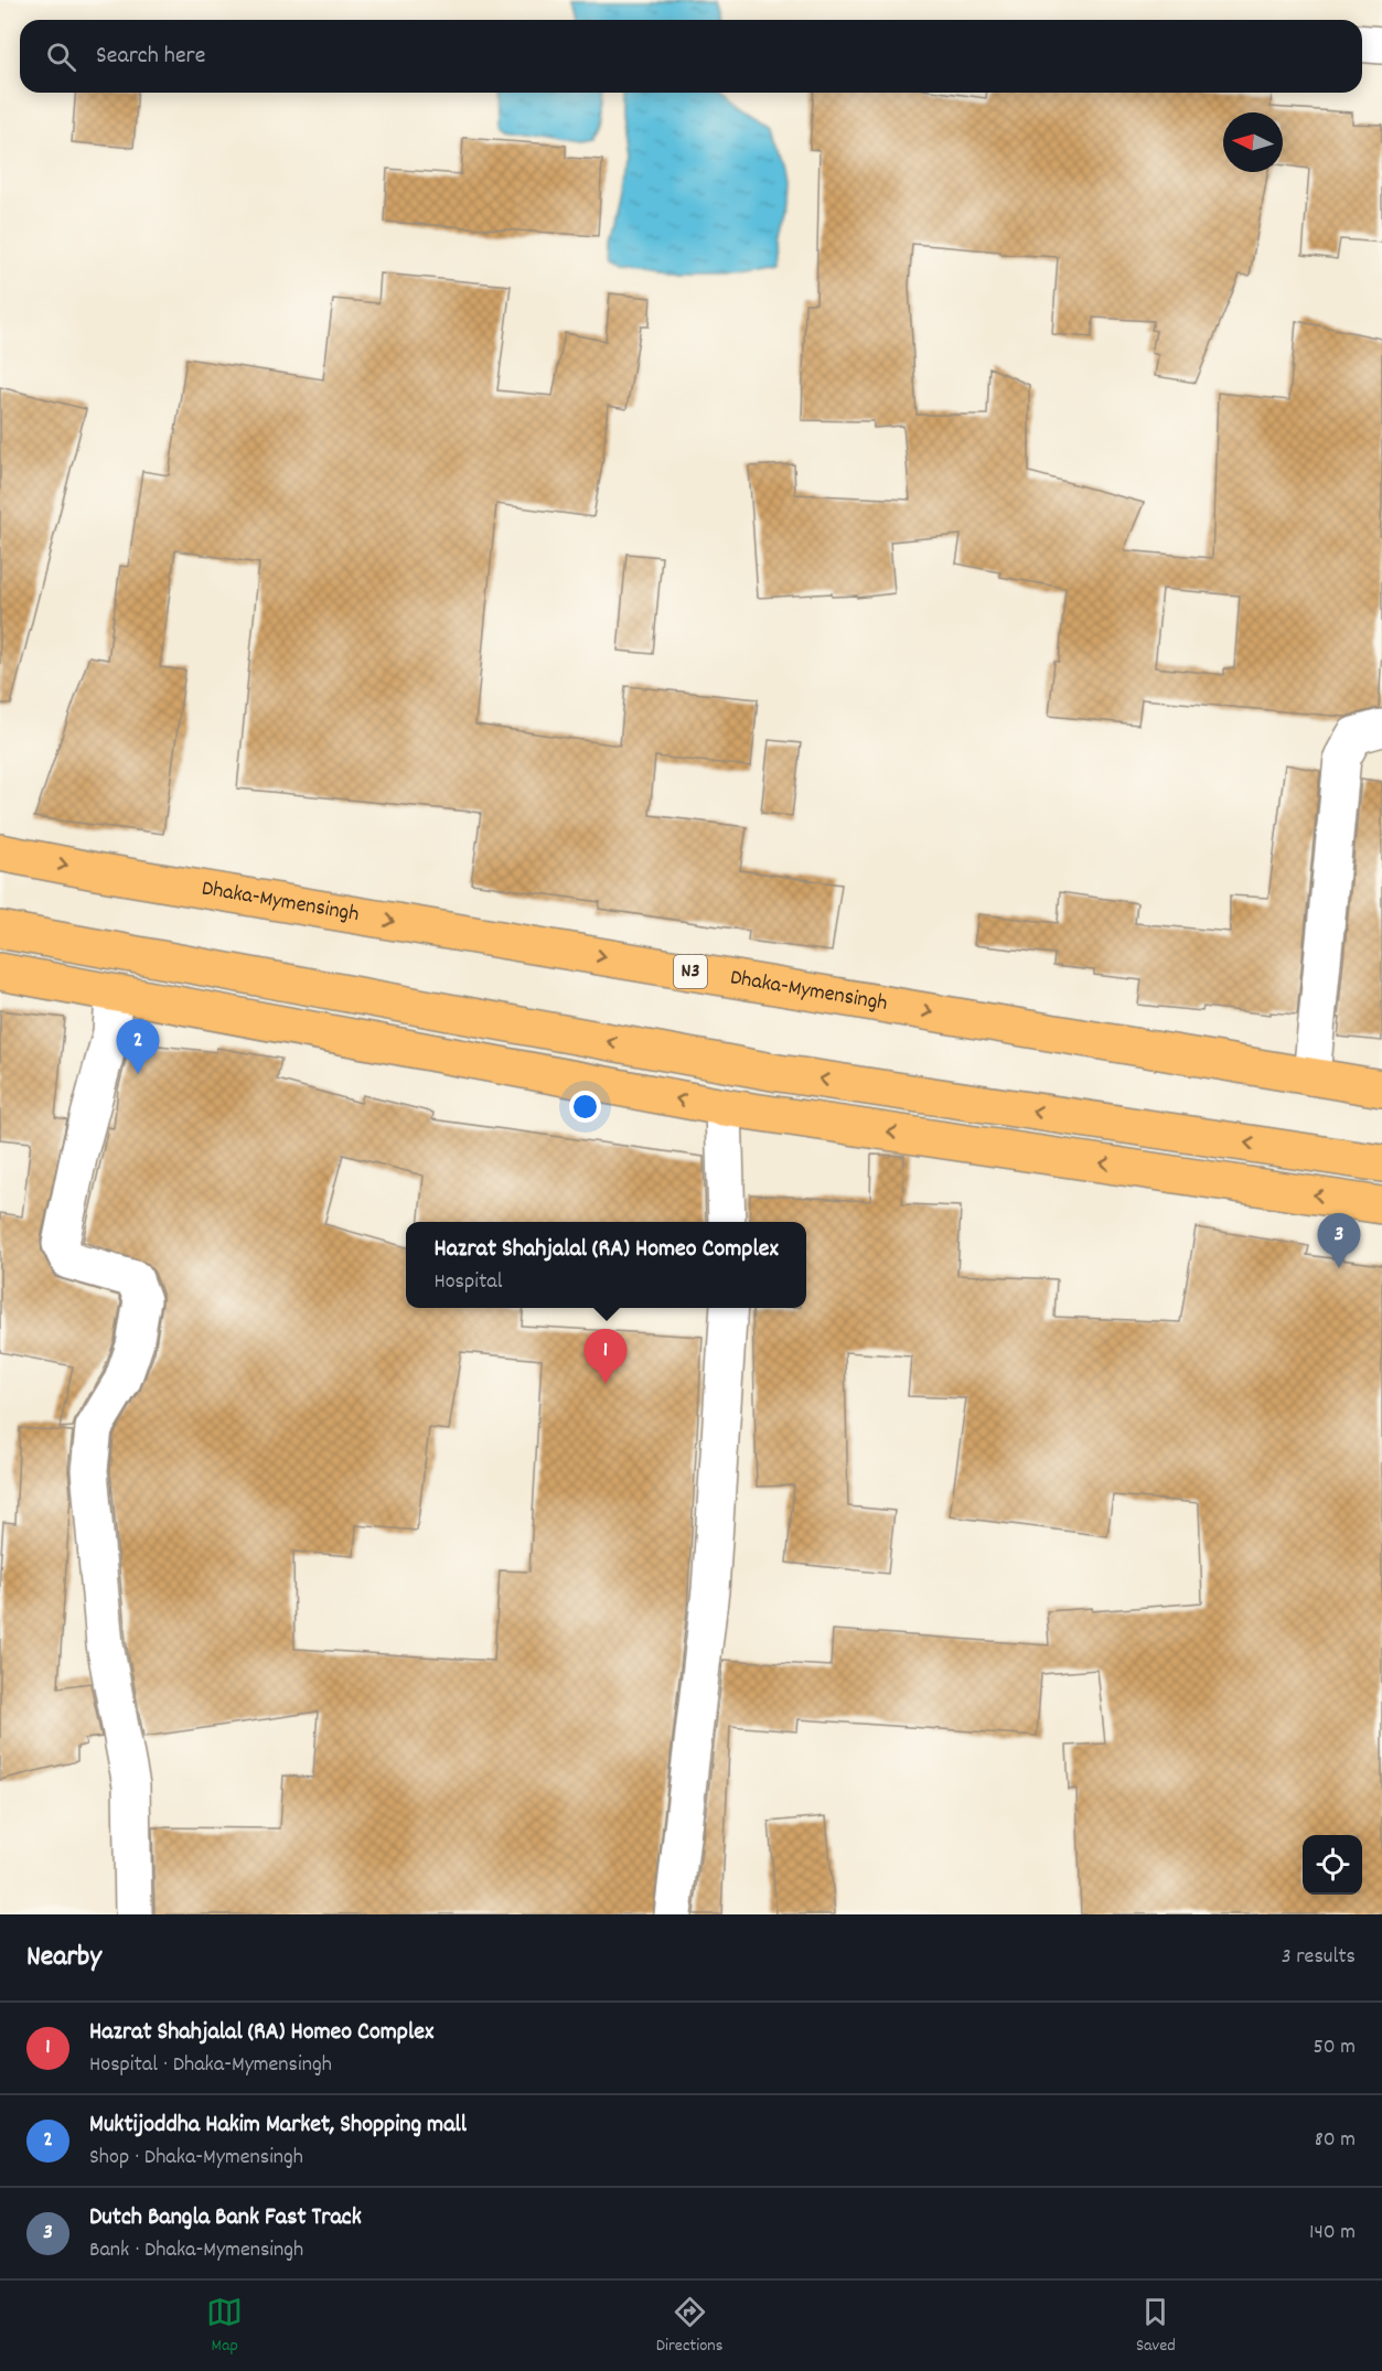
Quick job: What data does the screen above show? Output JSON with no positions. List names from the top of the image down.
{
  "streets": {
    "highway": ["Dhaka-Mymensingh", "N3"]
  },
  "north": "left",
  "page": {
    "search": "Search here",
    "pins": ["2", "3", "1"],
    "popup": ["Hazrat Shahjalal (RA) Homeo Complex", "Hospital"],
    "heading": ["Nearby", "3 results"],
    "list": [
      {
        "mark": "1",
        "name": "Hazrat Shahjalal (RA) Homeo Complex",
        "note": "Hospital · Dhaka-Mymensingh",
        "value": "50 m"
      },
      {
        "mark": "2",
        "name": "Muktijoddha Hakim Market, Shopping mall",
        "note": "Shop · Dhaka-Mymensingh",
        "value": "80 m"
      },
      {
        "mark": "3",
        "name": "Dutch Bangla Bank Fast Track",
        "note": "Bank · Dhaka-Mymensingh",
        "value": "140 m"
      }
    ],
    "nav": ["Map", "Directions", "Saved"]
  }
}
